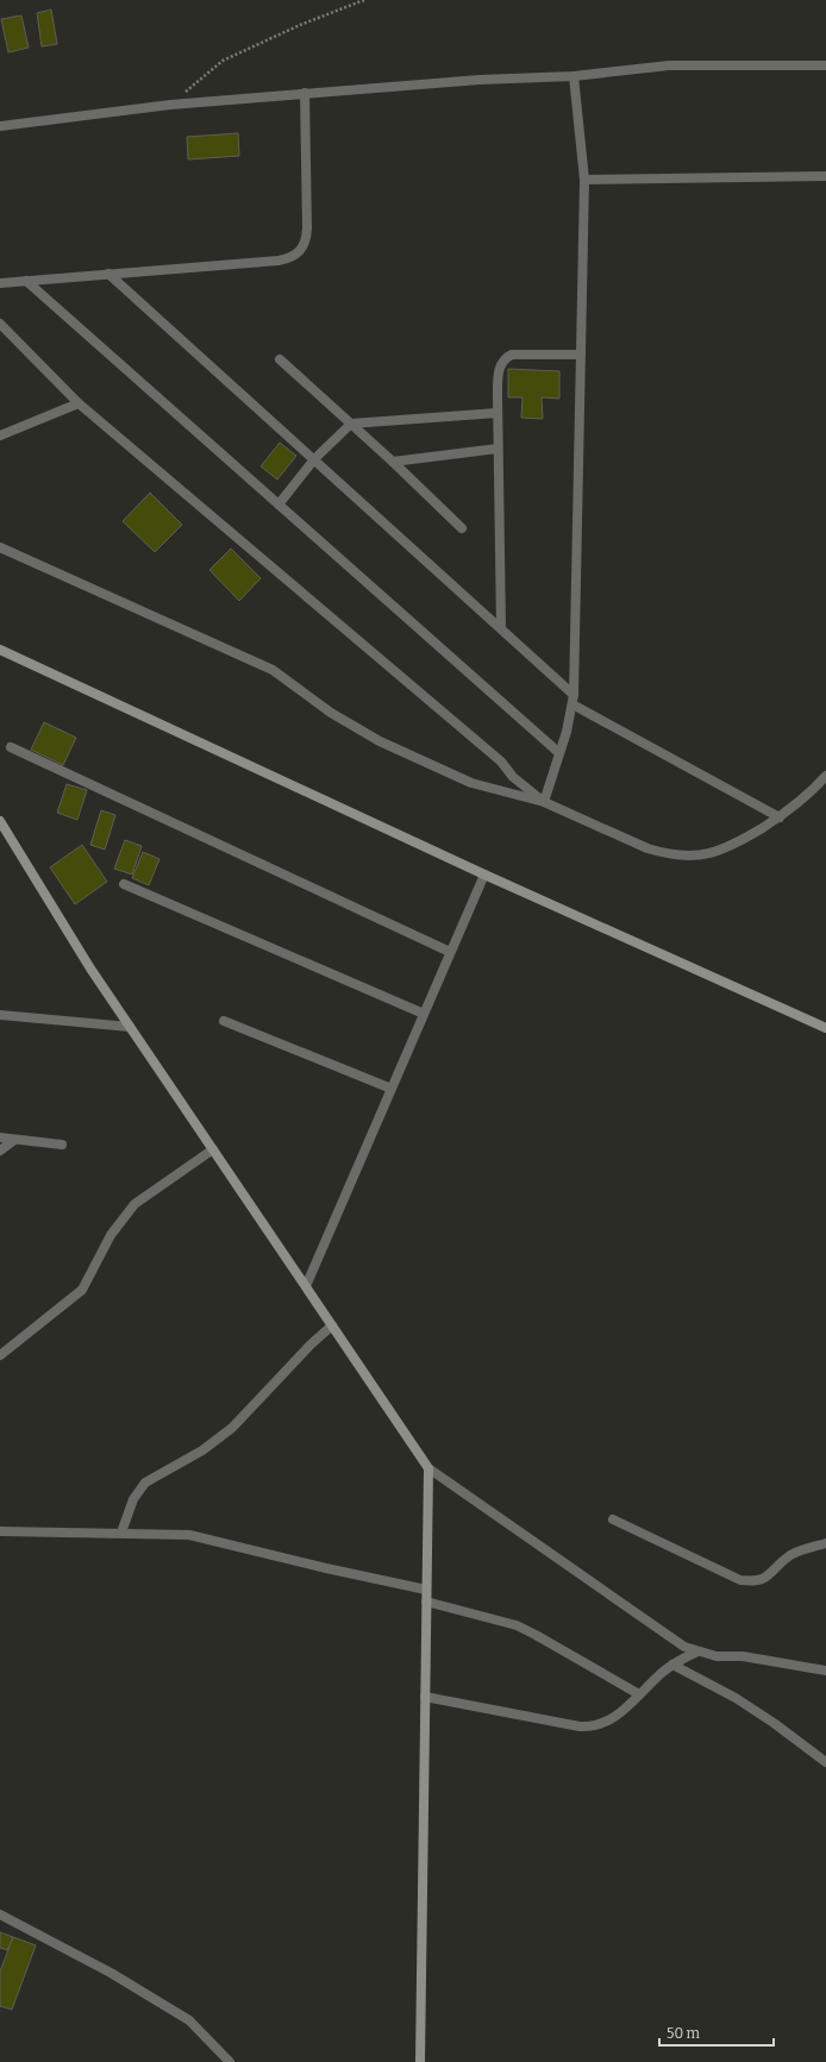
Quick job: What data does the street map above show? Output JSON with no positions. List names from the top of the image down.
{
  "scale_bar": "50 m"
}
